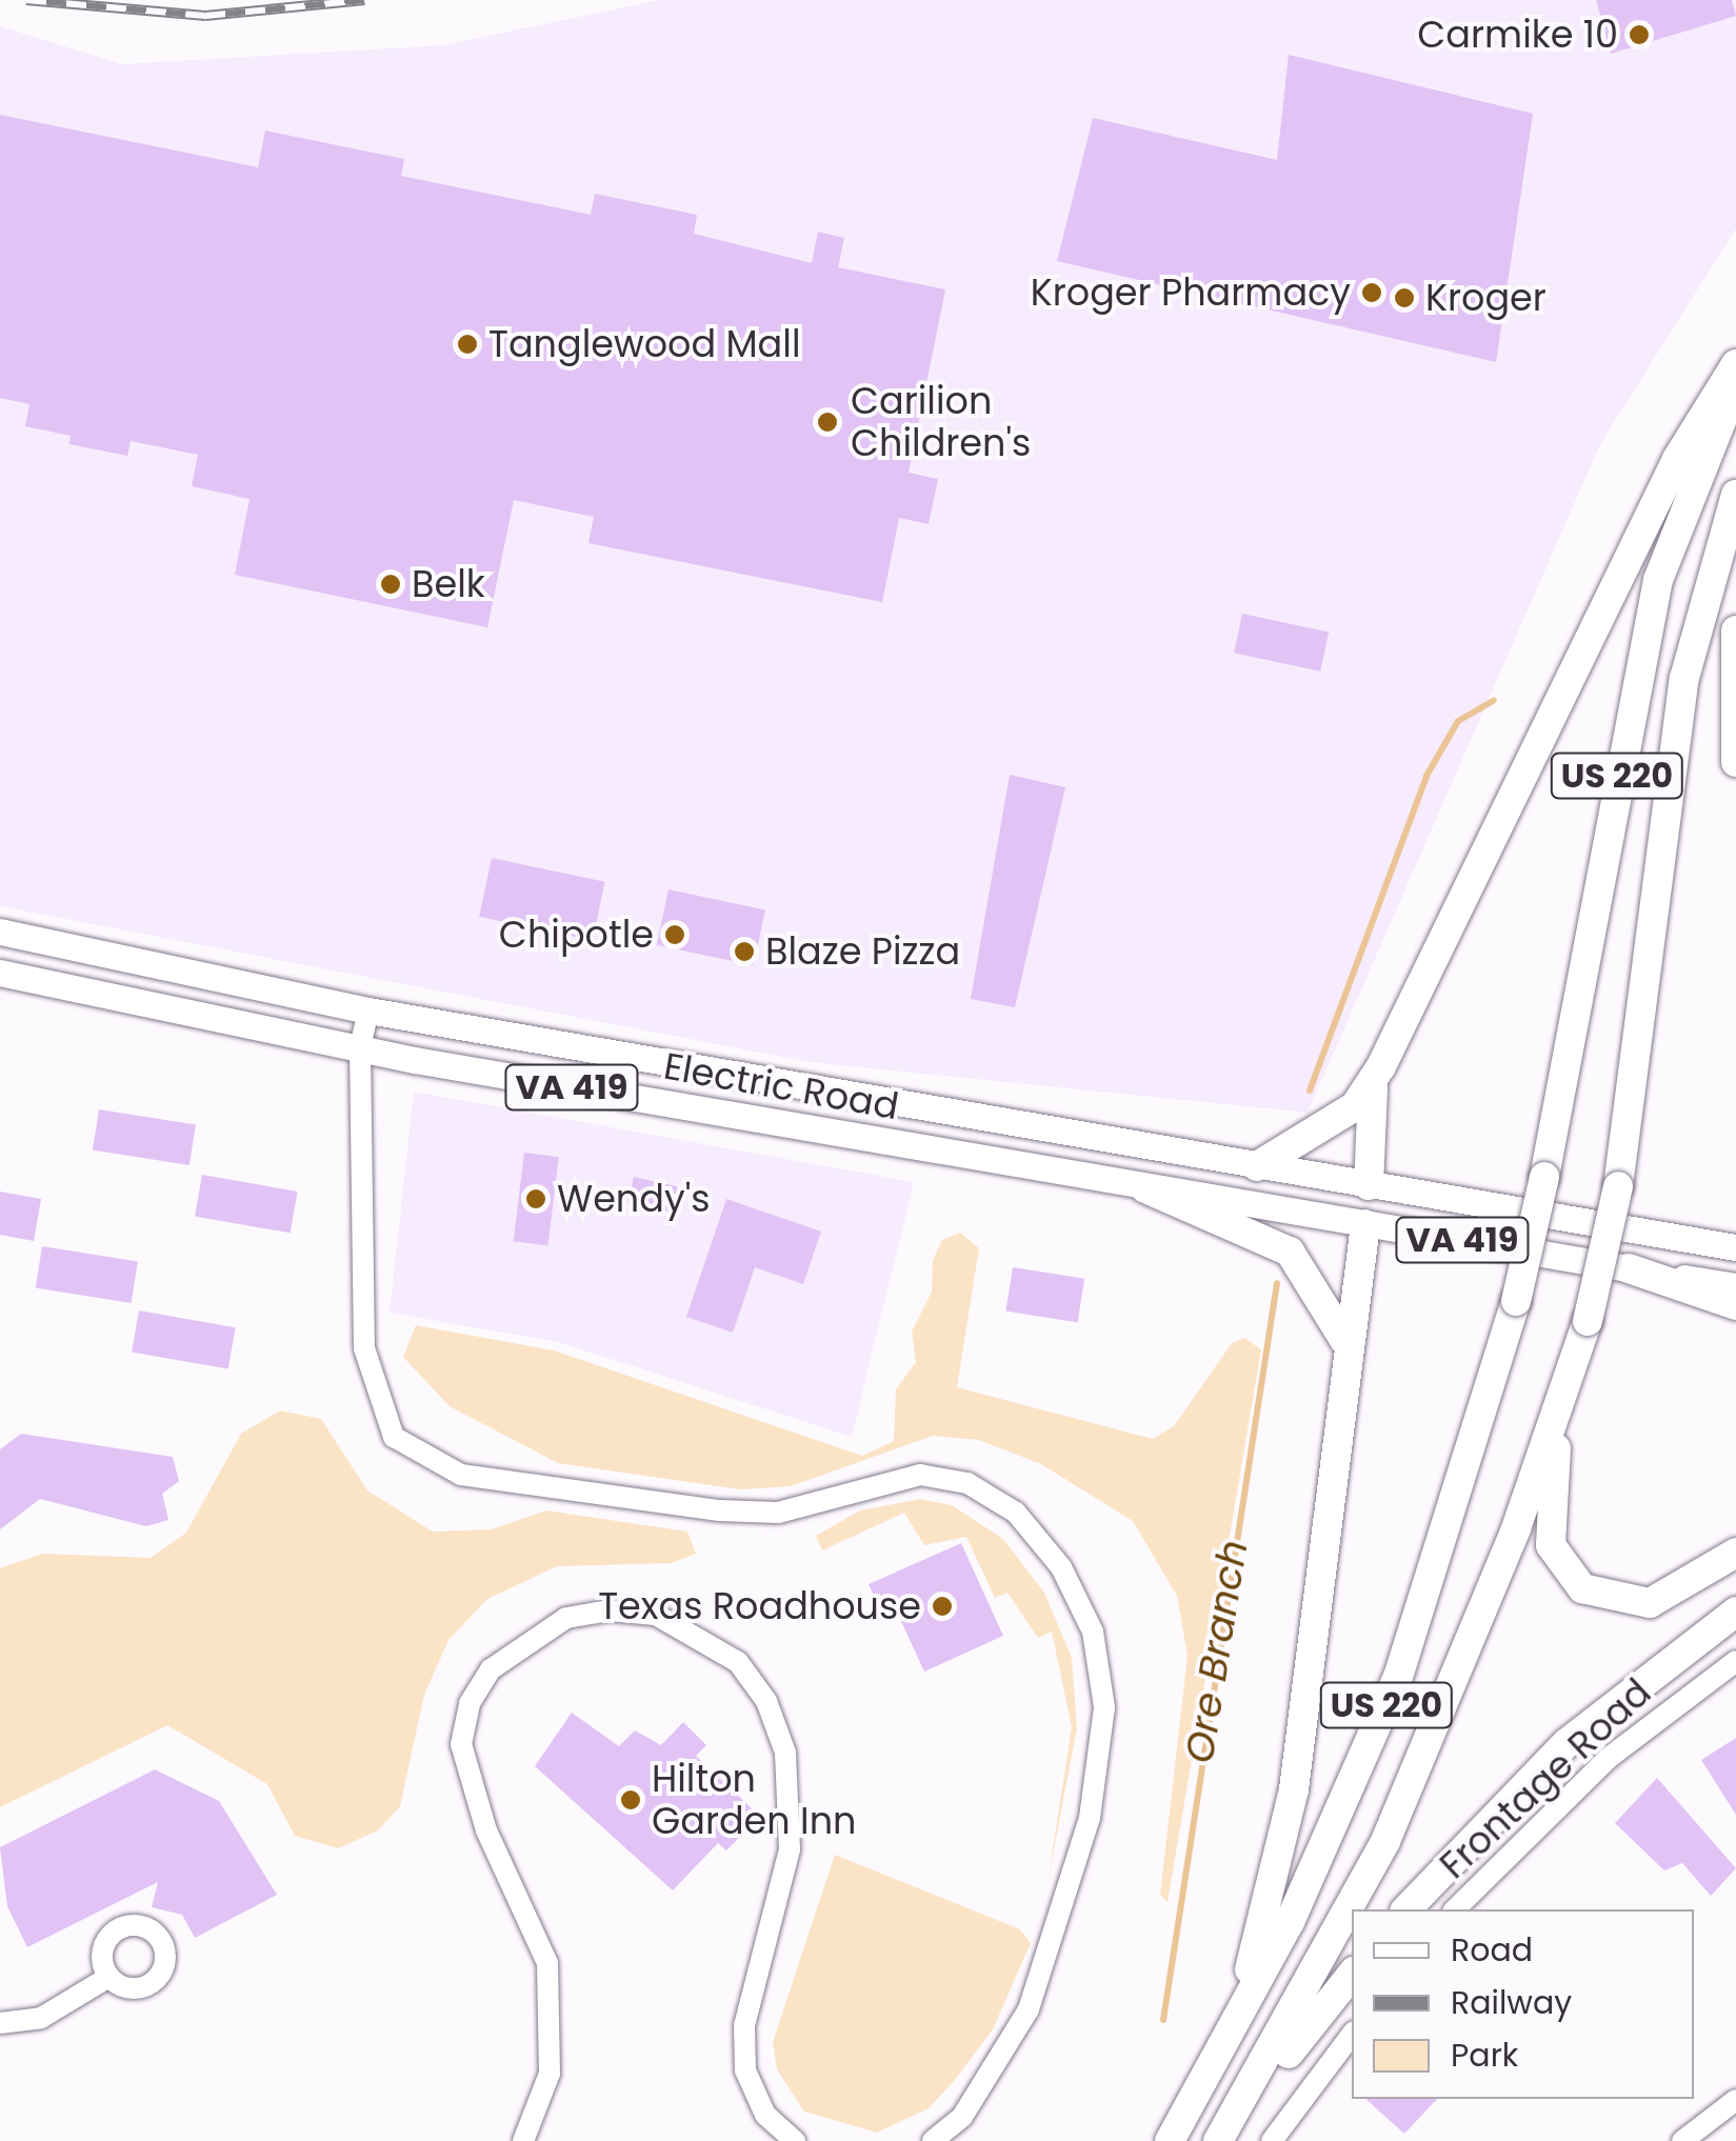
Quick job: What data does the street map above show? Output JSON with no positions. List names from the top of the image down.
{
  "streets": {
    "highway": ["US 220"],
    "main road": ["Electric Road", "VA 419"],
    "street": ["Frontage Road"]
  },
  "crossings": [
    ["US 220", "VA 419"],
    ["Electric Road", "VA 419"]
  ],
  "water": ["Ore Branch"],
  "places": [
    "Carmike 10",
    "Kroger Pharmacy",
    "Kroger",
    "Tanglewood Mall",
    "Carilion Children's",
    "Belk",
    "Chipotle",
    "Blaze Pizza",
    "Wendy's",
    "Texas Roadhouse",
    "Hilton Garden Inn"
  ],
  "legend": ["Road", "Railway", "Park"]
}
